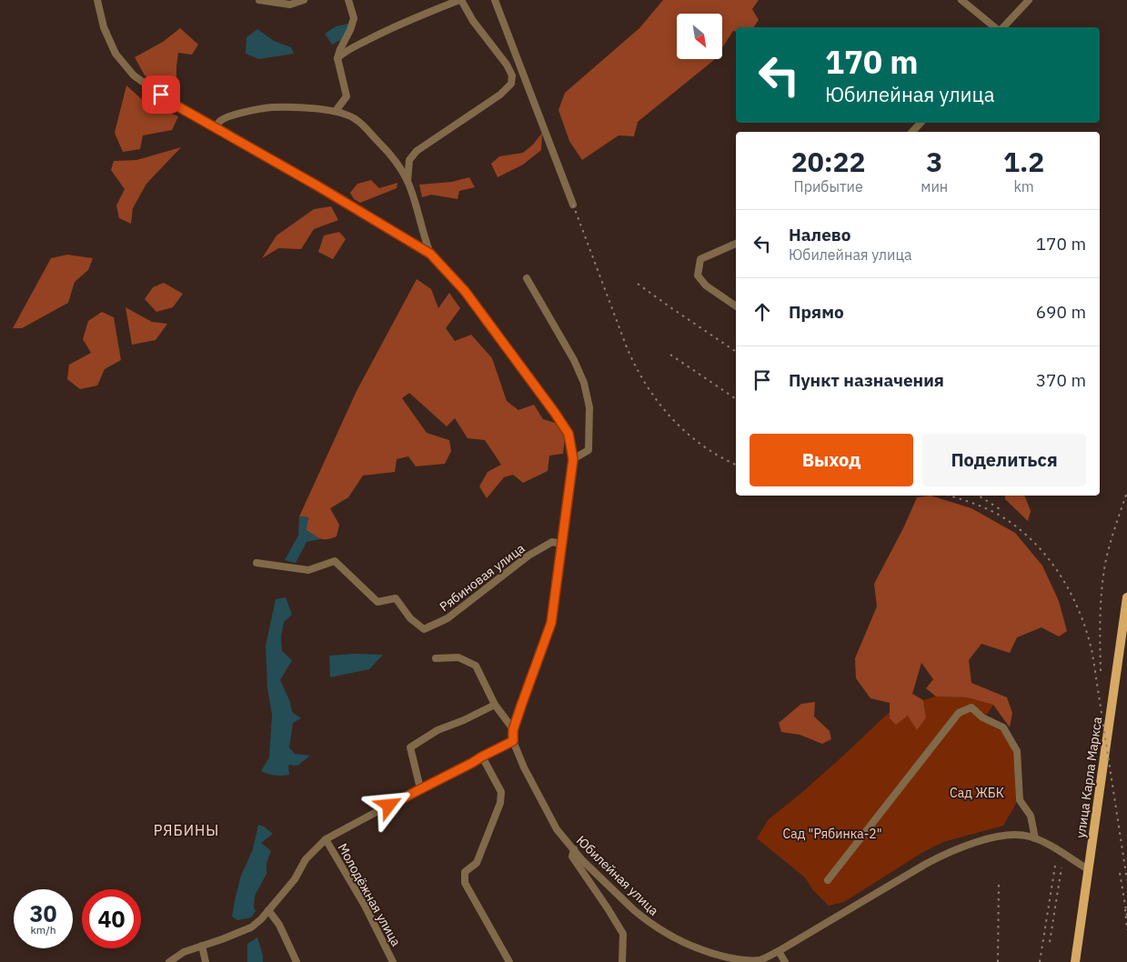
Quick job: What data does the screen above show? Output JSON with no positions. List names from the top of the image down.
{
  "streets": {
    "main road": ["улица Карла Маркса"],
    "street": ["Рябиновая улица", "Юбилейная улица", "Молодёжная улица"]
  },
  "crossings": [
    ["Рябиновая улица", "Юбилейная улица"],
    ["улица Карла Маркса", "Юбилейная улица"]
  ],
  "districts": ["РЯБИНЫ"],
  "parks": ["Сад ЖБК", "Сад \"Рябинка-2\""],
  "north": "bottom right",
  "page": {
    "turn": ["170 m", "Юбилейная улица"],
    "eta": [
      "20:22",
      "Прибытие",
      "3",
      "мин",
      "1.2",
      "km"
    ],
    "list": [
      {
        "name": "Налево",
        "note": "Юбилейная улица",
        "value": "170 m"
      },
      {
        "name": "Прямо",
        "value": "690 m"
      },
      {
        "name": "Пункт назначения",
        "value": "370 m"
      }
    ],
    "buttons": ["Выход", "Поделиться"],
    "speed": "30 km/h",
    "limit": "40"
  }
}
